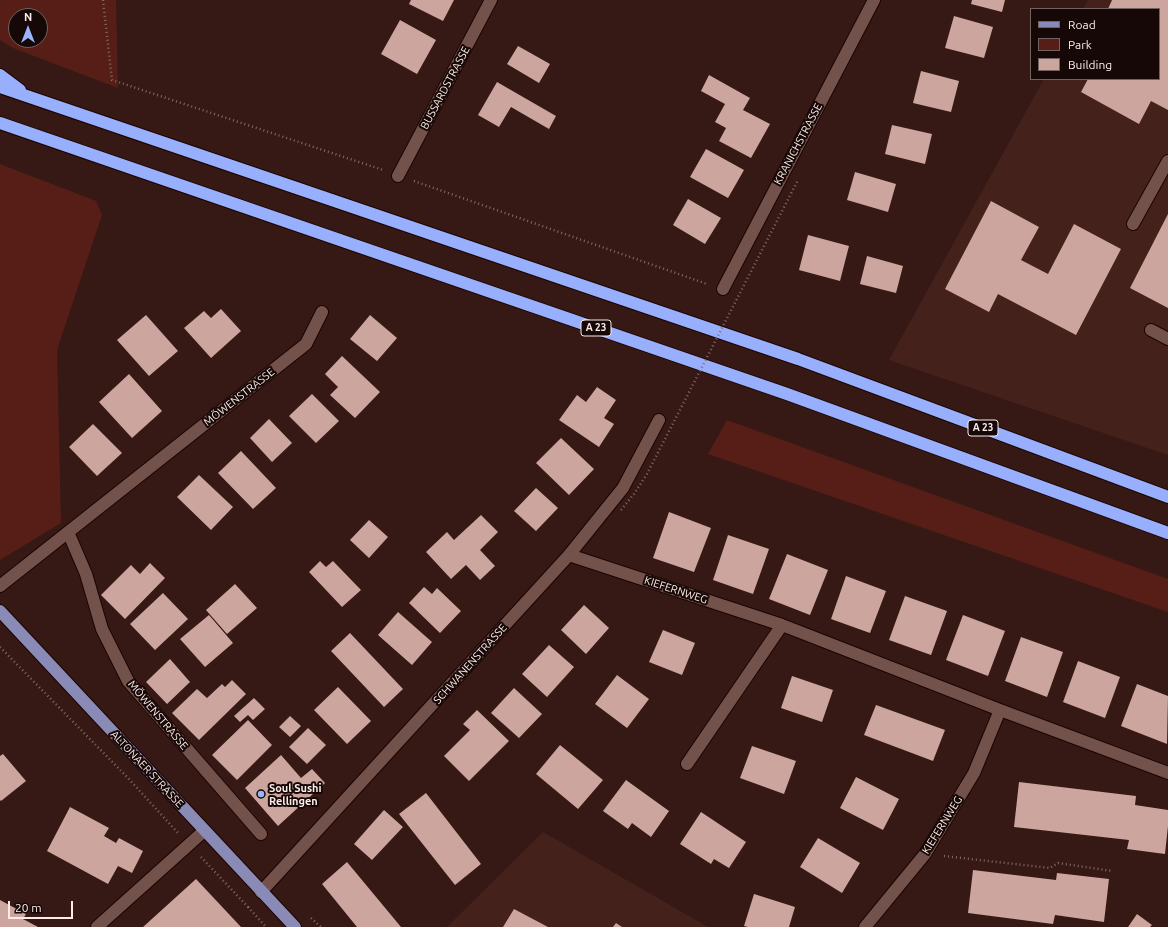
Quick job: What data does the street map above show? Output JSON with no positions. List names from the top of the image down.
{
  "streets": {
    "highway": ["A 23"],
    "main road": ["ALTONAER STRASSE"],
    "street": [
      "BUSSARDSTRASSE",
      "KRANICHSTRASSE",
      "MÖWENSTRASSE",
      "KIEFERNWEG",
      "SCHWANENSTRASSE"
    ]
  },
  "crossings": [
    ["KIEFERNWEG", "SCHWANENSTRASSE"],
    ["SCHWANENSTRASSE", "ALTONAER STRASSE"]
  ],
  "places": ["Soul Sushi Rellingen"],
  "legend": ["Road", "Park", "Building"],
  "scale_bar": "20 m",
  "north": "top"
}
